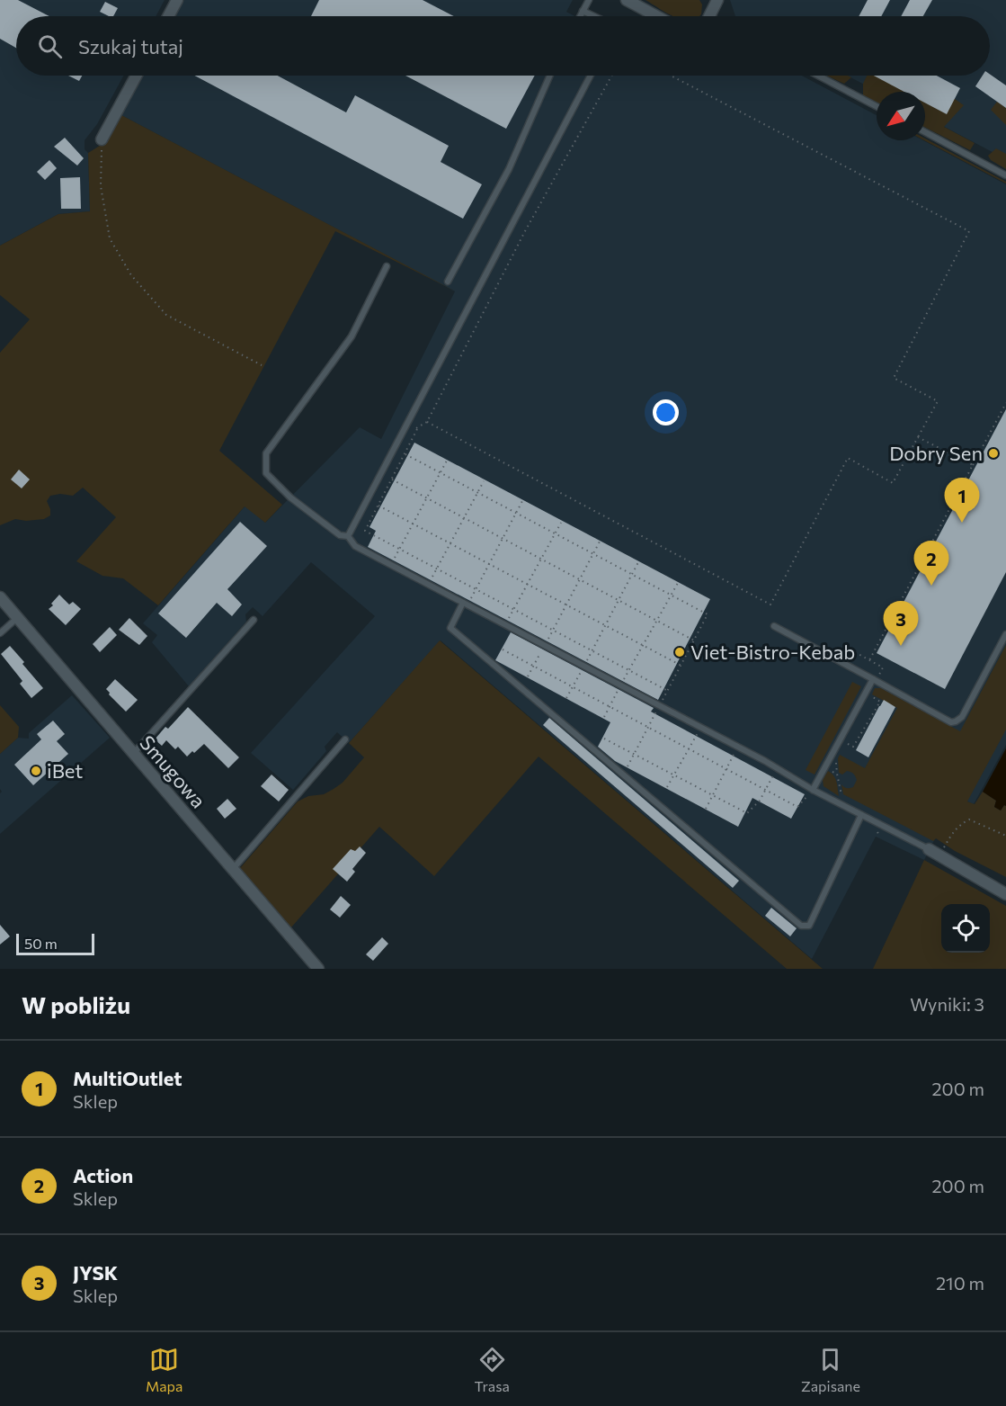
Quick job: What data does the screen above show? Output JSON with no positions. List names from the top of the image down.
{
  "streets": {
    "street": ["Smugowa"]
  },
  "places": ["Dobry Sen", "Viet-Bistro-Kebab", "iBet"],
  "scale_bar": "50 m",
  "north": "bottom left",
  "page": {
    "search": "Szukaj tutaj",
    "pins": ["1", "2", "3"],
    "scale": "50 m",
    "heading": ["W pobliżu", "Wyniki: 3"],
    "list": [
      {
        "mark": "1",
        "name": "MultiOutlet",
        "note": "Sklep",
        "value": "200 m"
      },
      {
        "mark": "2",
        "name": "Action",
        "note": "Sklep",
        "value": "200 m"
      },
      {
        "mark": "3",
        "name": "JYSK",
        "note": "Sklep",
        "value": "210 m"
      }
    ],
    "nav": ["Mapa", "Trasa", "Zapisane"]
  }
}
